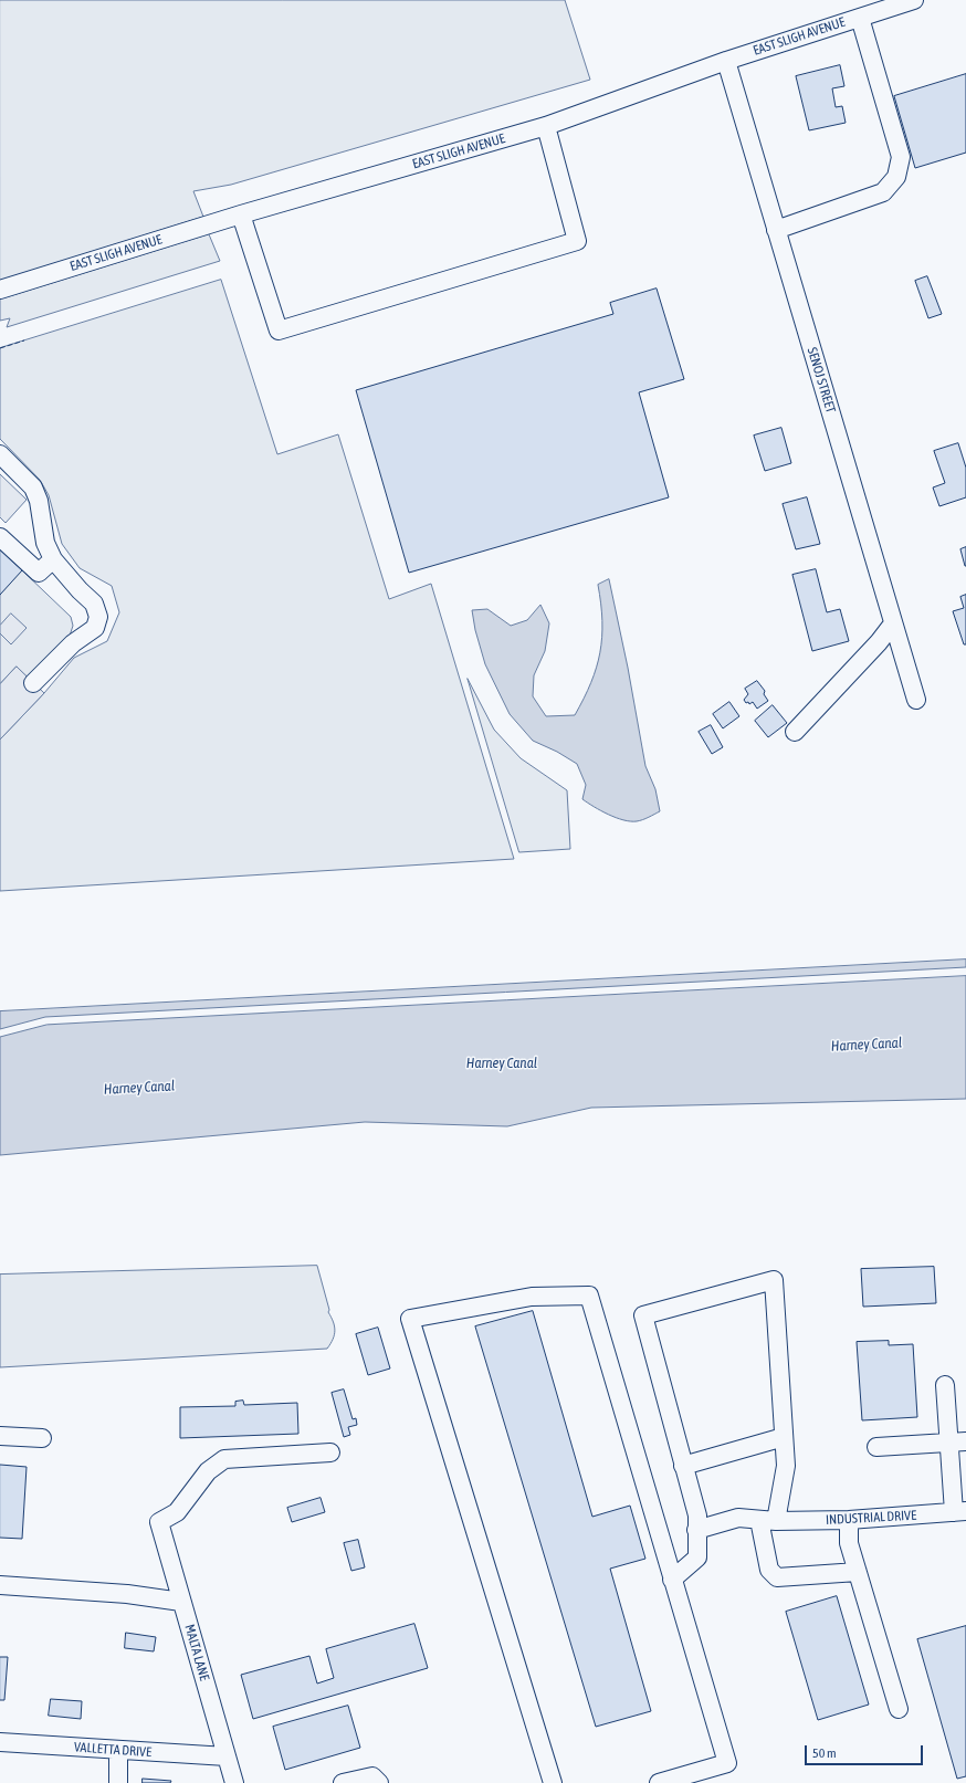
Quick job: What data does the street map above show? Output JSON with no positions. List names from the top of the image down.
{
  "streets": {
    "street": [
      "EAST SLIGH AVENUE",
      "SENOJ STREET",
      "INDUSTRIAL DRIVE",
      "MALTA LANE",
      "VALLETTA DRIVE"
    ]
  },
  "crossings": [
    ["EAST SLIGH AVENUE", "SENOJ STREET"],
    ["MALTA LANE", "VALLETTA DRIVE"]
  ],
  "water": ["Harney Canal"],
  "scale_bar": "50 m"
}
